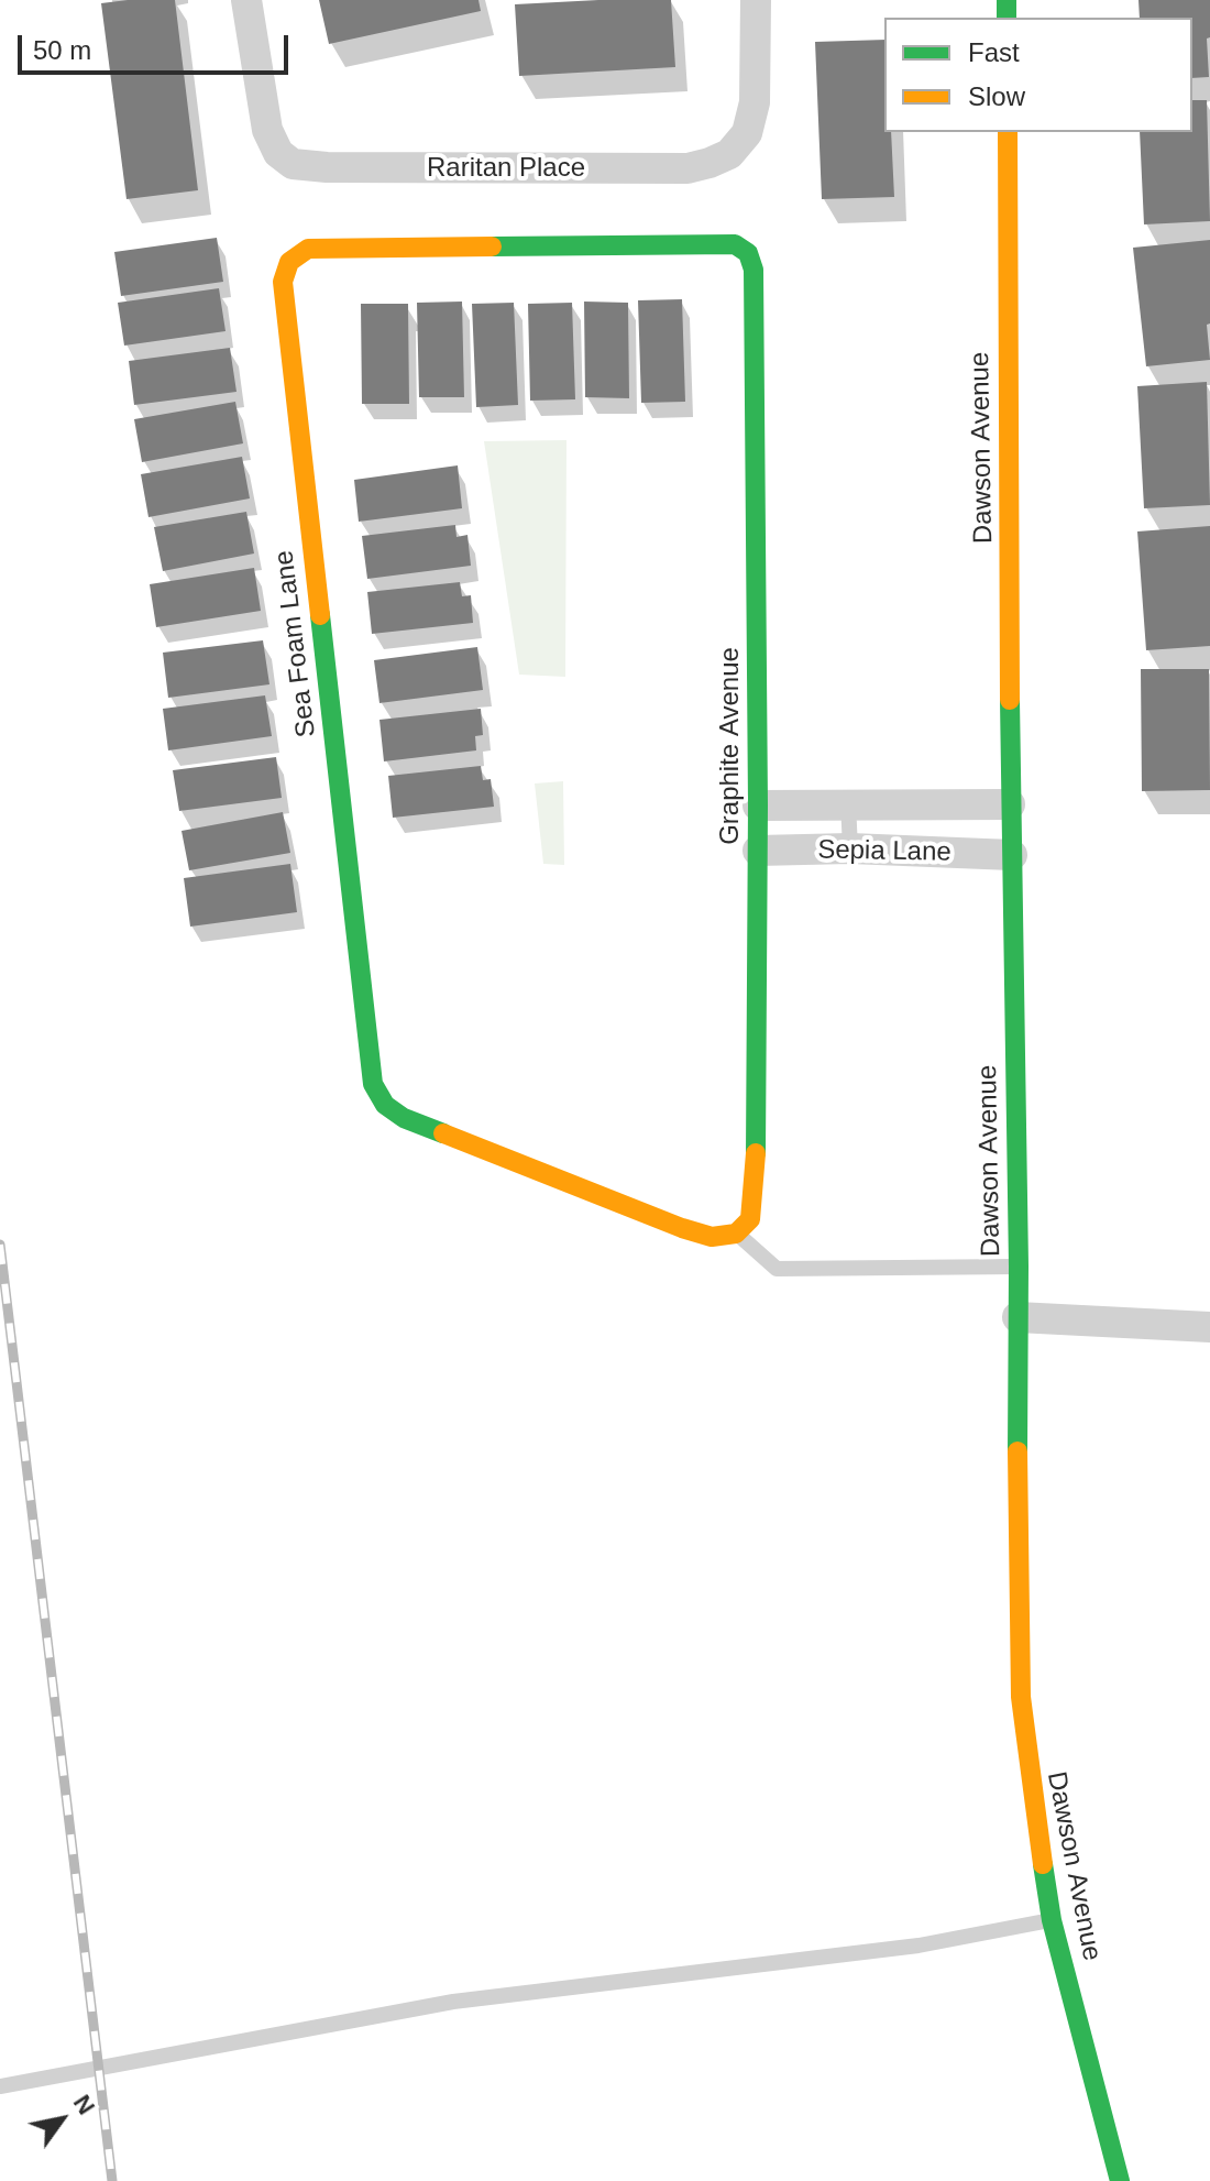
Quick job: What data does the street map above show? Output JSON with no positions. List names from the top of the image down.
{
  "streets": {
    "street": [
      "Raritan Place",
      "Dawson Avenue",
      "Sea Foam Lane",
      "Graphite Avenue",
      "Sepia Lane"
    ]
  },
  "crossings": [
    ["Dawson Avenue", "Sepia Lane"],
    ["Sea Foam Lane", "Graphite Avenue"],
    ["Graphite Avenue", "Sepia Lane"]
  ],
  "legend": ["Fast", "Slow"],
  "scale_bar": "50 m",
  "north": "top right"
}
